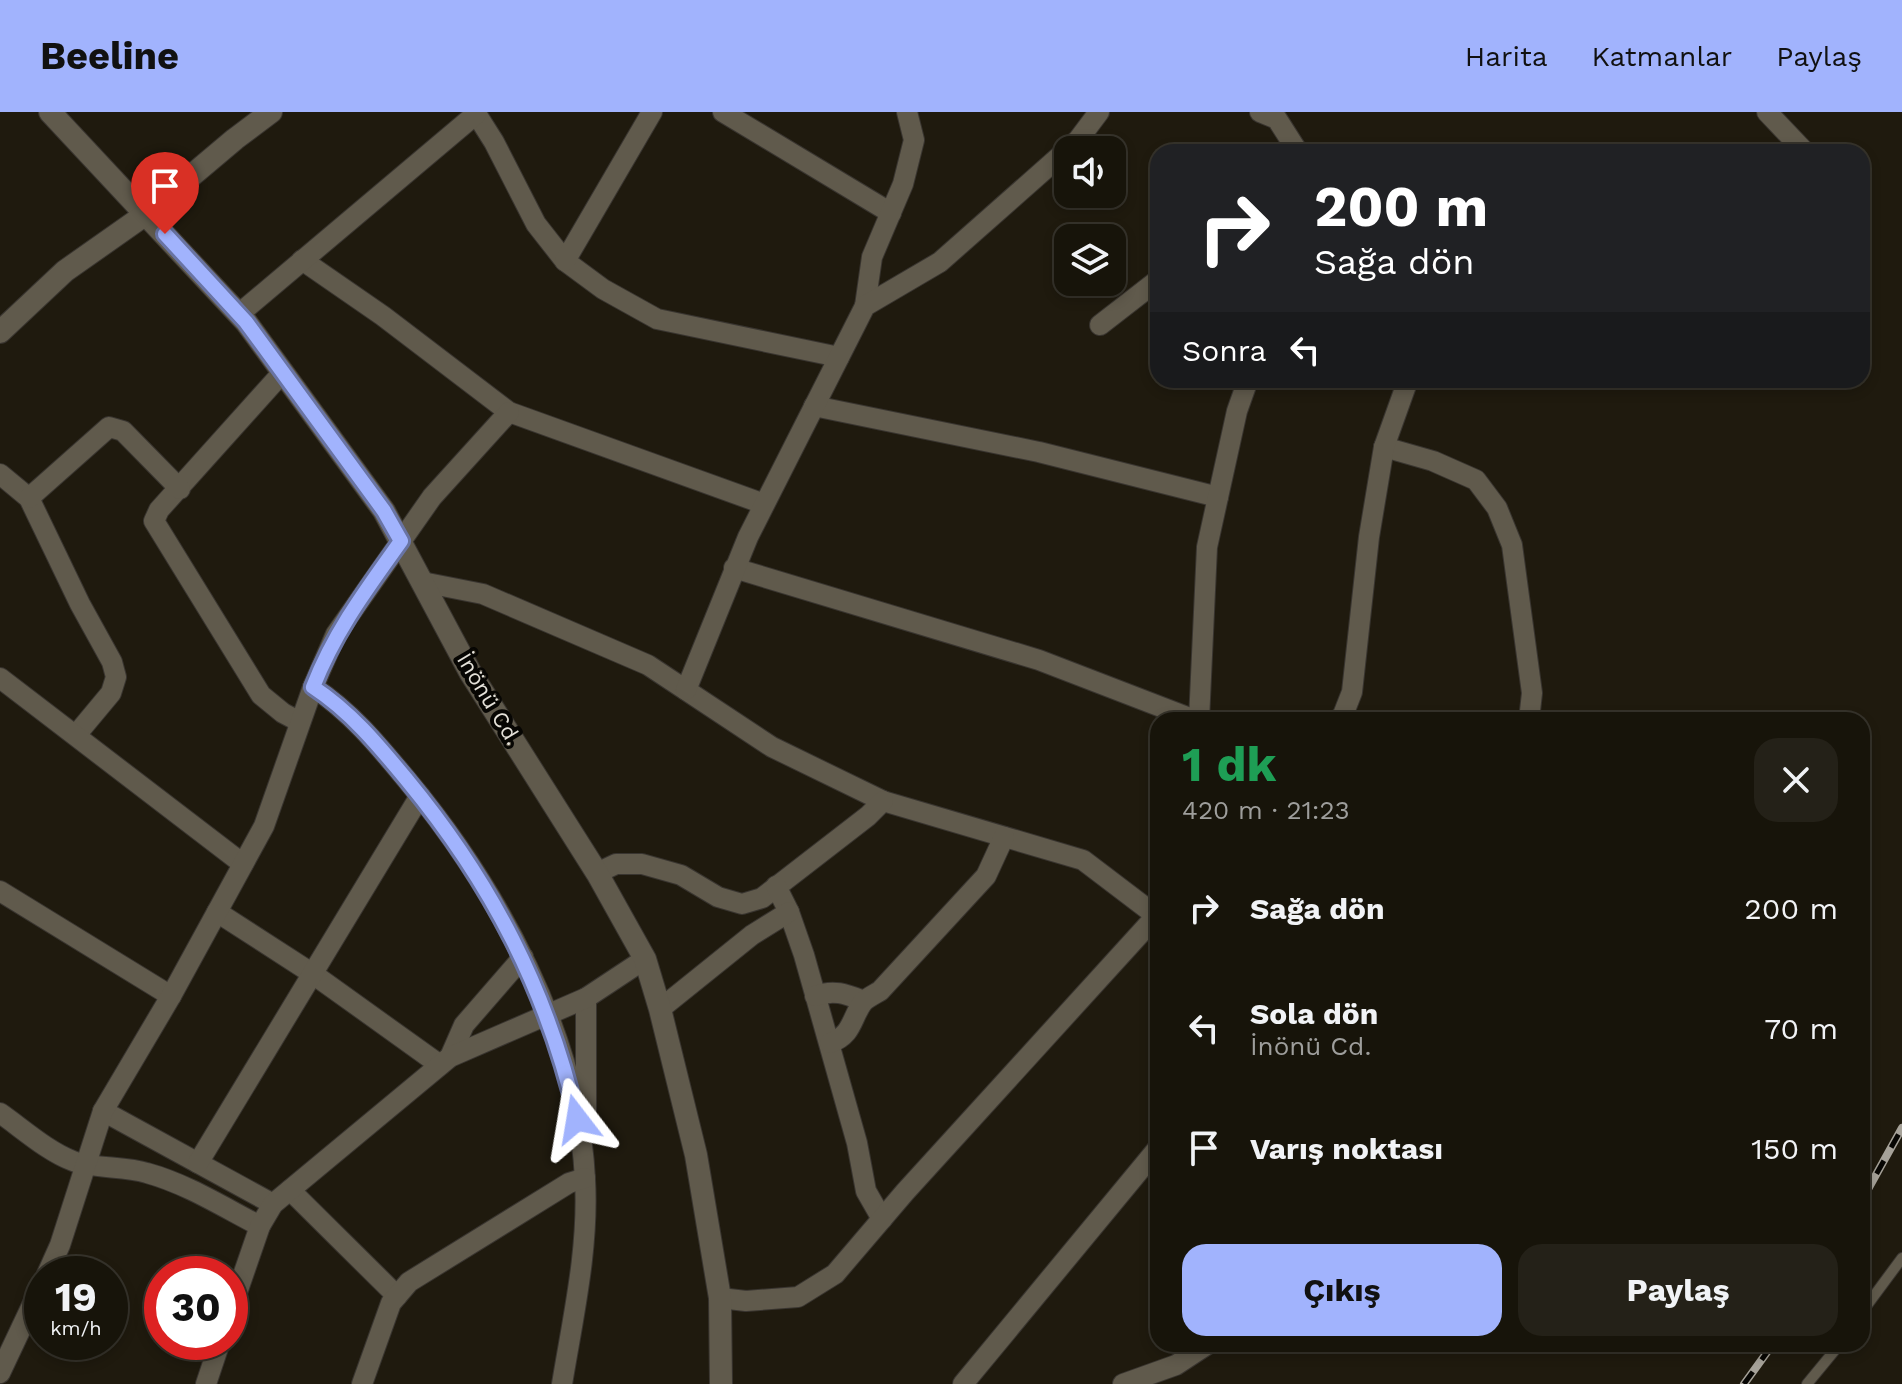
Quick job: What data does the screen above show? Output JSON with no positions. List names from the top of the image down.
{
  "streets": {
    "street": ["İnönü Cd."]
  },
  "page": {
    "header": "Beeline",
    "nav": ["Harita", "Katmanlar", "Paylaş"],
    "turn": ["200 m", "Sağa dön"],
    "then": "Sonra",
    "heading": ["1 dk", "420 m · 21:23"],
    "list": [
      {
        "name": "Sağa dön",
        "value": "200 m"
      },
      {
        "name": "Sola dön",
        "note": "İnönü Cd.",
        "value": "70 m"
      },
      {
        "name": "Varış noktası",
        "value": "150 m"
      }
    ],
    "buttons": ["Çıkış", "Paylaş"],
    "speed": "19 km/h",
    "limit": "30"
  }
}
